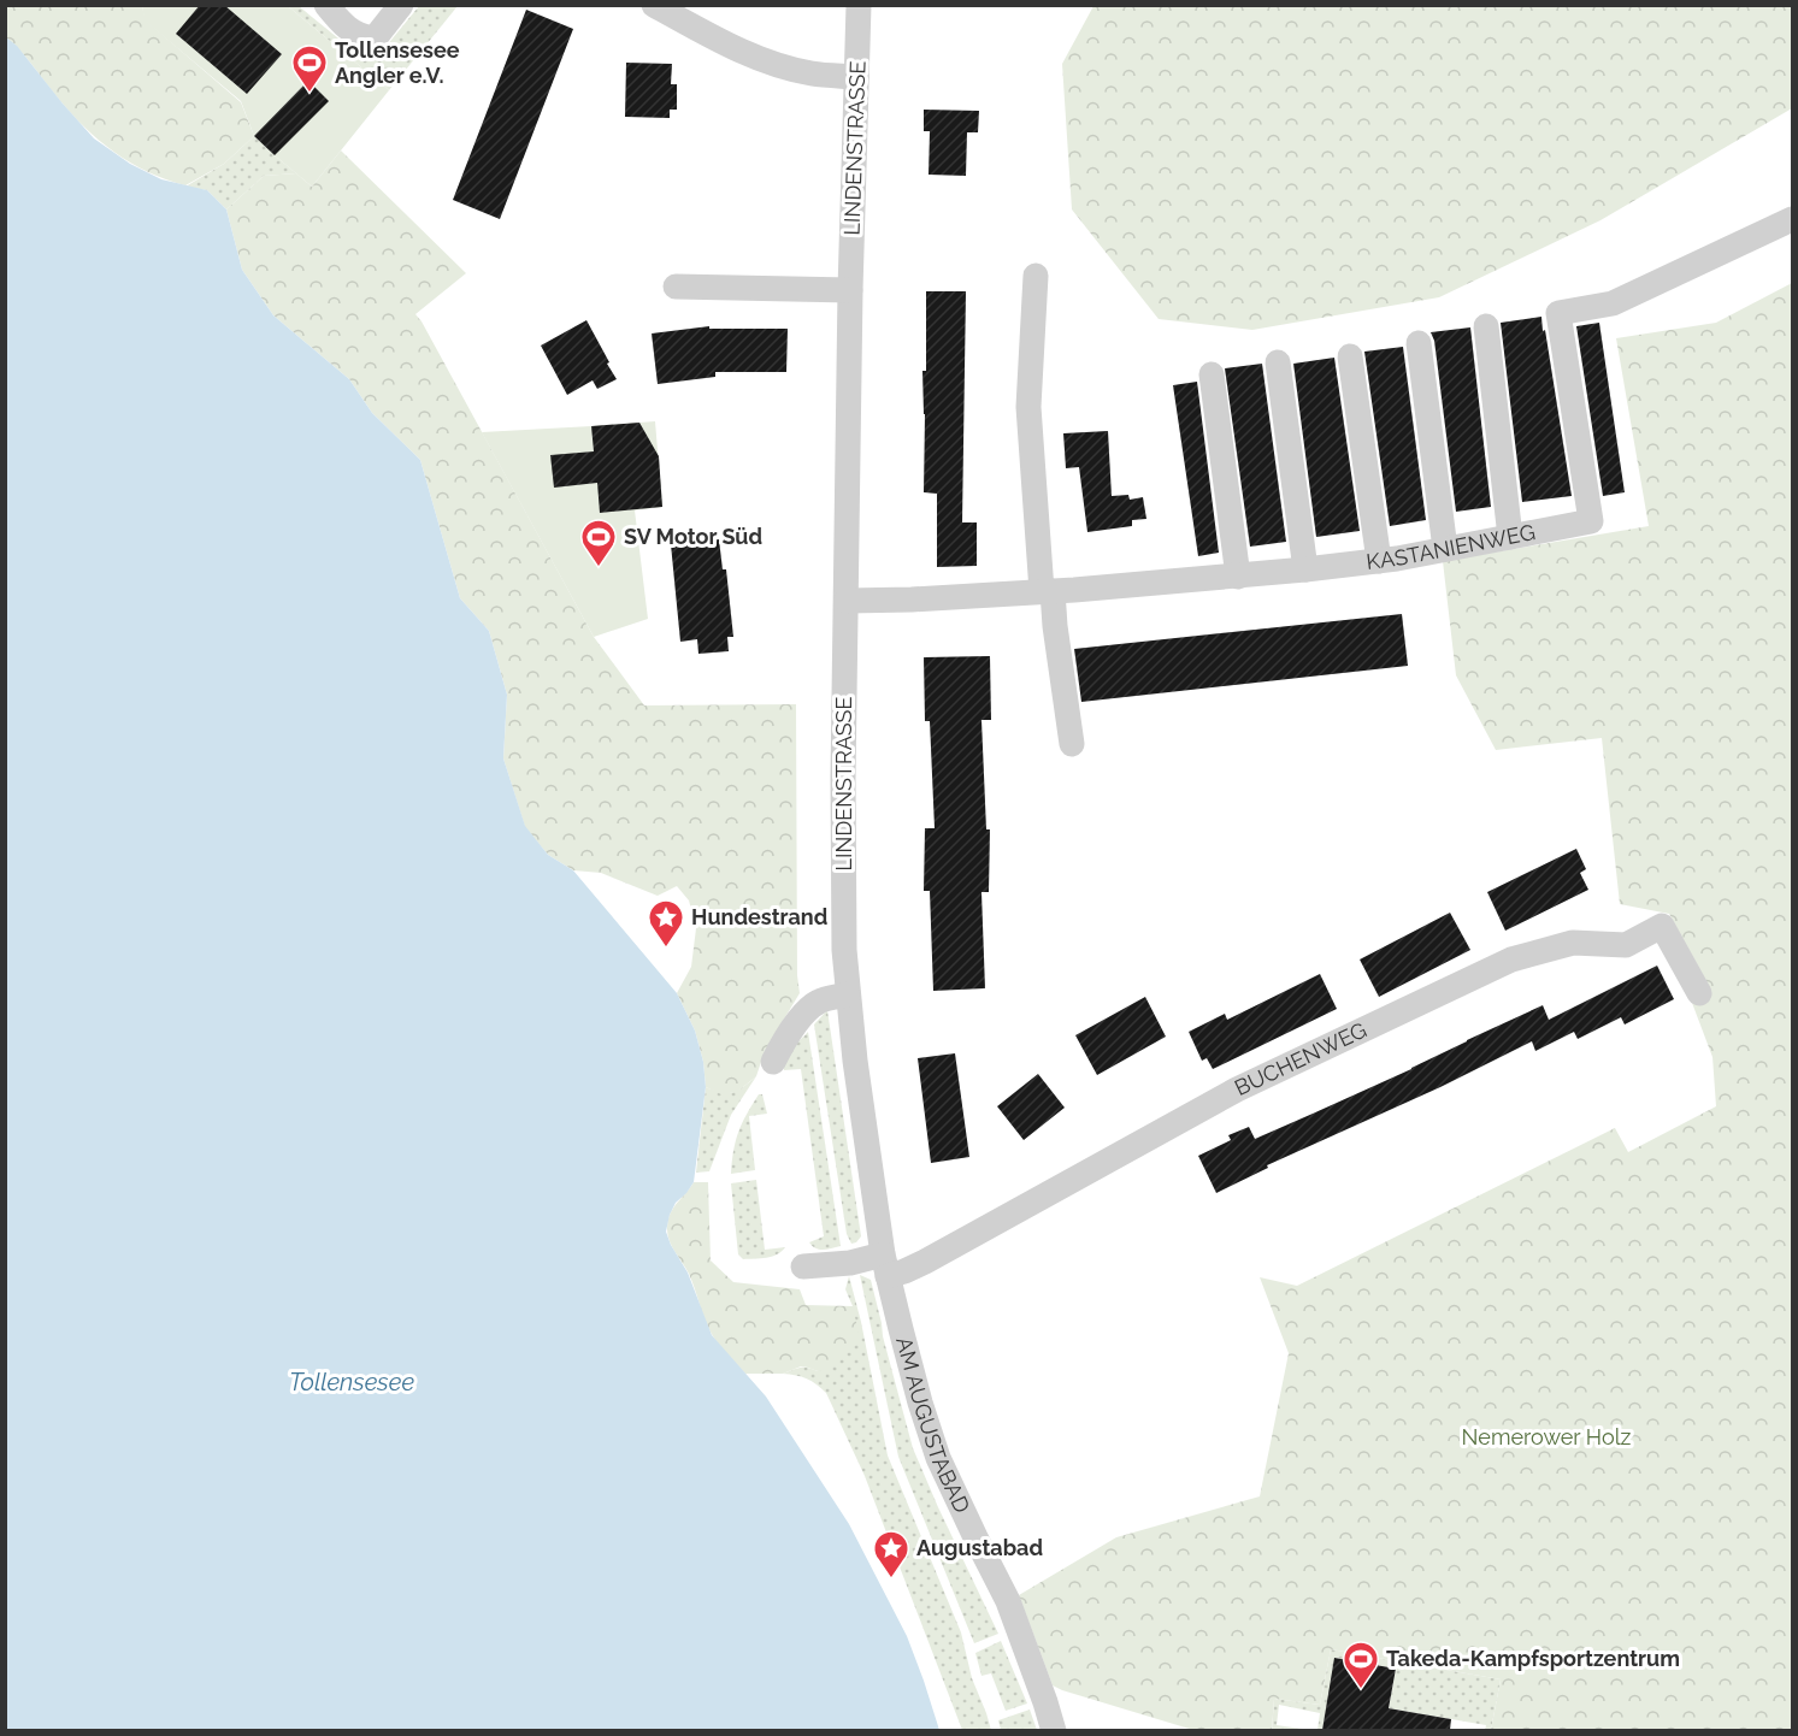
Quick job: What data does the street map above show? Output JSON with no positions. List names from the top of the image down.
{
  "streets": {
    "street": [
      "LINDENSTRASSE",
      "KASTANIENWEG",
      "BUCHENWEG",
      "AM AUGUSTABAD"
    ]
  },
  "crossings": [
    ["LINDENSTRASSE", "KASTANIENWEG"],
    ["LINDENSTRASSE", "BUCHENWEG"],
    ["LINDENSTRASSE", "AM AUGUSTABAD"],
    ["BUCHENWEG", "AM AUGUSTABAD"]
  ],
  "water": ["Tollensesee"],
  "parks": ["Nemerower Holz"],
  "places": {
    "sports": ["Tollensesee Angler e.V.", "SV Motor Süd", "Takeda-Kampfsportzentrum"],
    "place": ["Hundestrand", "Augustabad"]
  }
}
